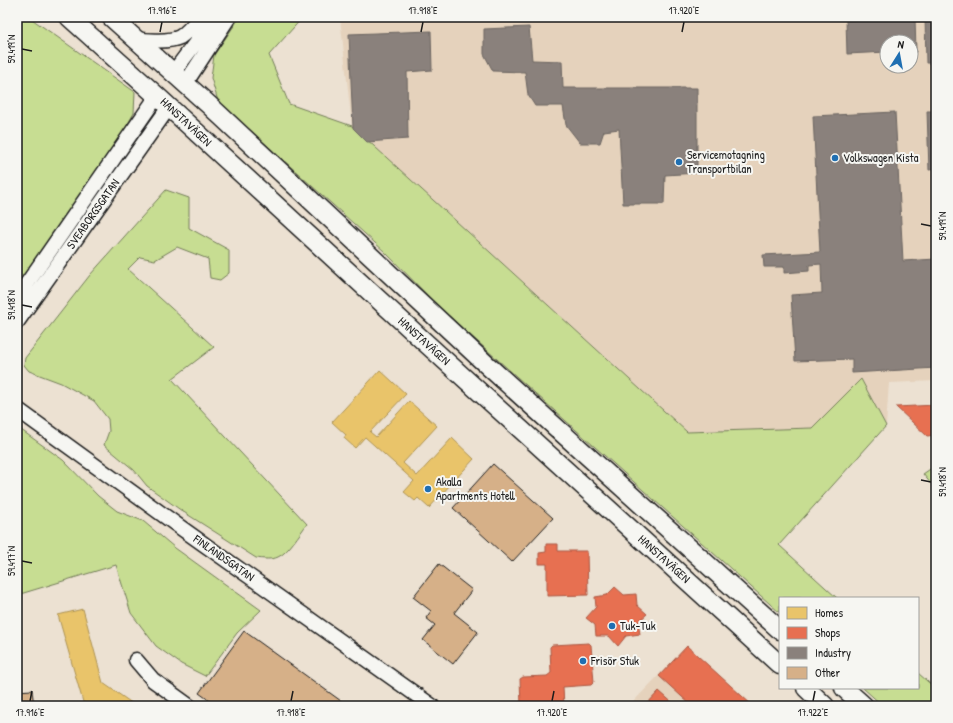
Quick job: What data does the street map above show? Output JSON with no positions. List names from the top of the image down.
{
  "streets": {
    "main road": ["HANSTAVÄGEN"],
    "street": ["SVEABORGSGATAN", "FINLANDSGATAN"]
  },
  "crossings": [
    ["HANSTAVÄGEN", "SVEABORGSGATAN"]
  ],
  "places": [
    "Volkswagen Kista",
    "Servicemotagning Transportbilan",
    "Akalla Apartments Hotell",
    "Tuk-Tuk",
    "Frisör Stuk"
  ],
  "legend": [
    "Homes",
    "Shops",
    "Industry",
    "Other"
  ],
  "north": "top",
  "coordinates": [
    "17.916°E",
    "17.918°E",
    "17.920°E",
    "59.419°N",
    "59.418°N",
    "59.417°N",
    "17.922°E"
  ]
}
